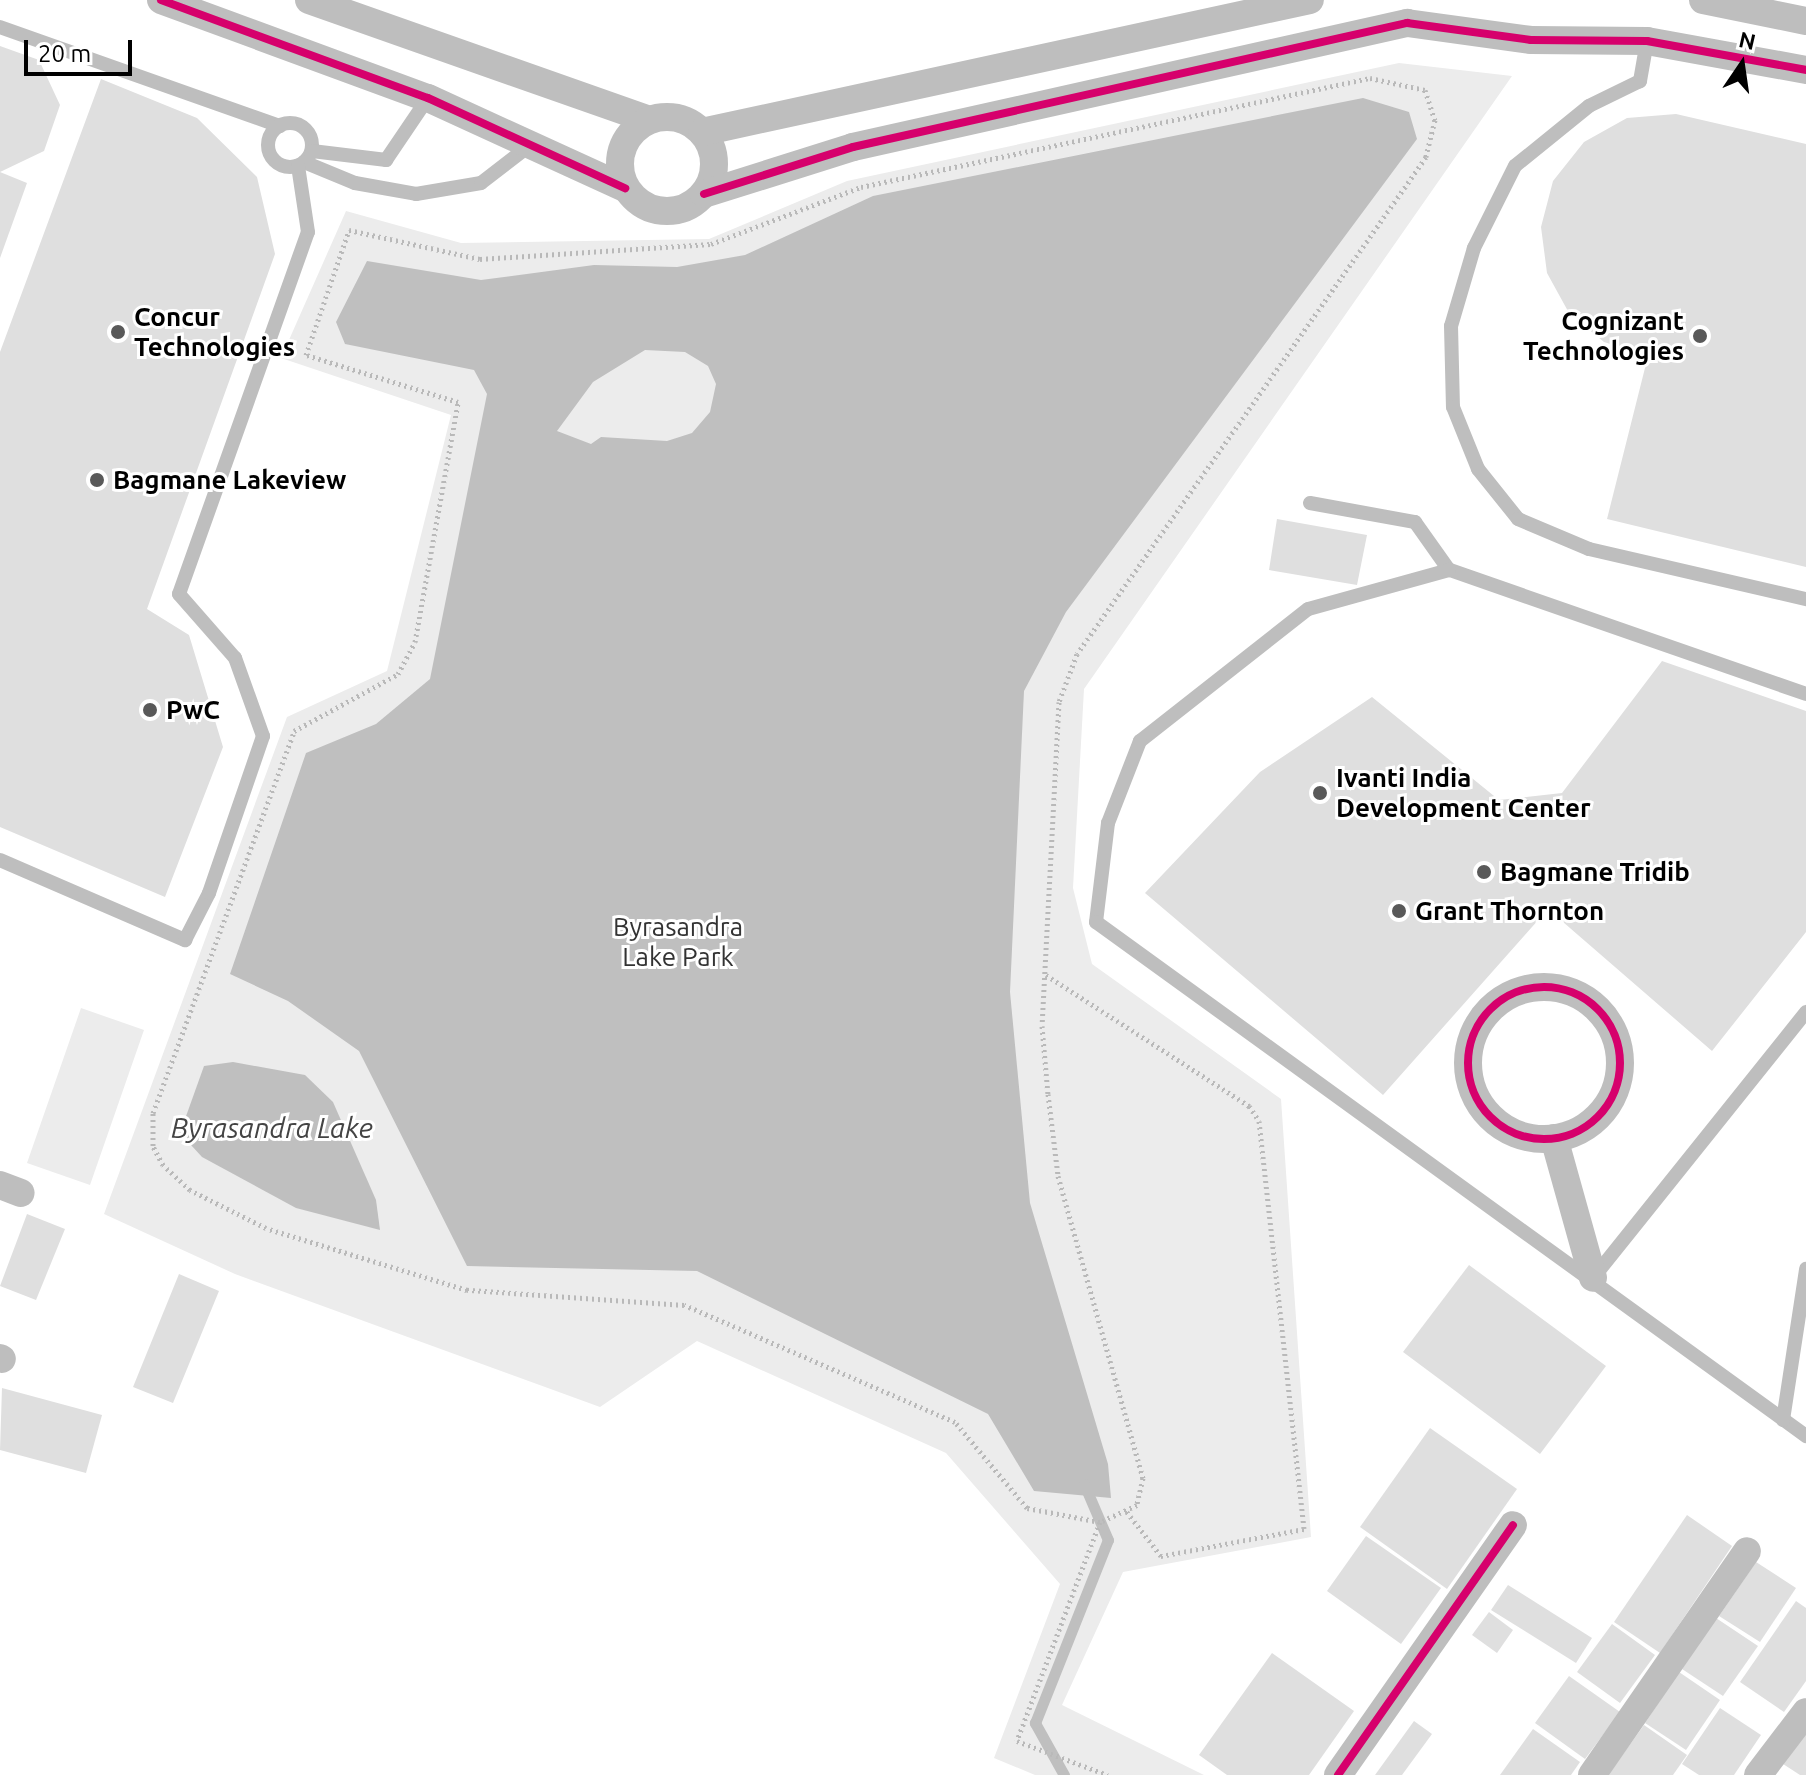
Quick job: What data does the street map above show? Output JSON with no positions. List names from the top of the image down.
{
  "water": ["Byrasandra Lake"],
  "parks": ["Byrasandra Lake Park"],
  "places": [
    "Concur Technologies",
    "Cognizant Technologies",
    "Bagmane Lakeview",
    "PwC",
    "Ivanti India Development Center",
    "Bagmane Tridib",
    "Grant Thornton"
  ],
  "scale_bar": "20 m",
  "north": "top"
}
